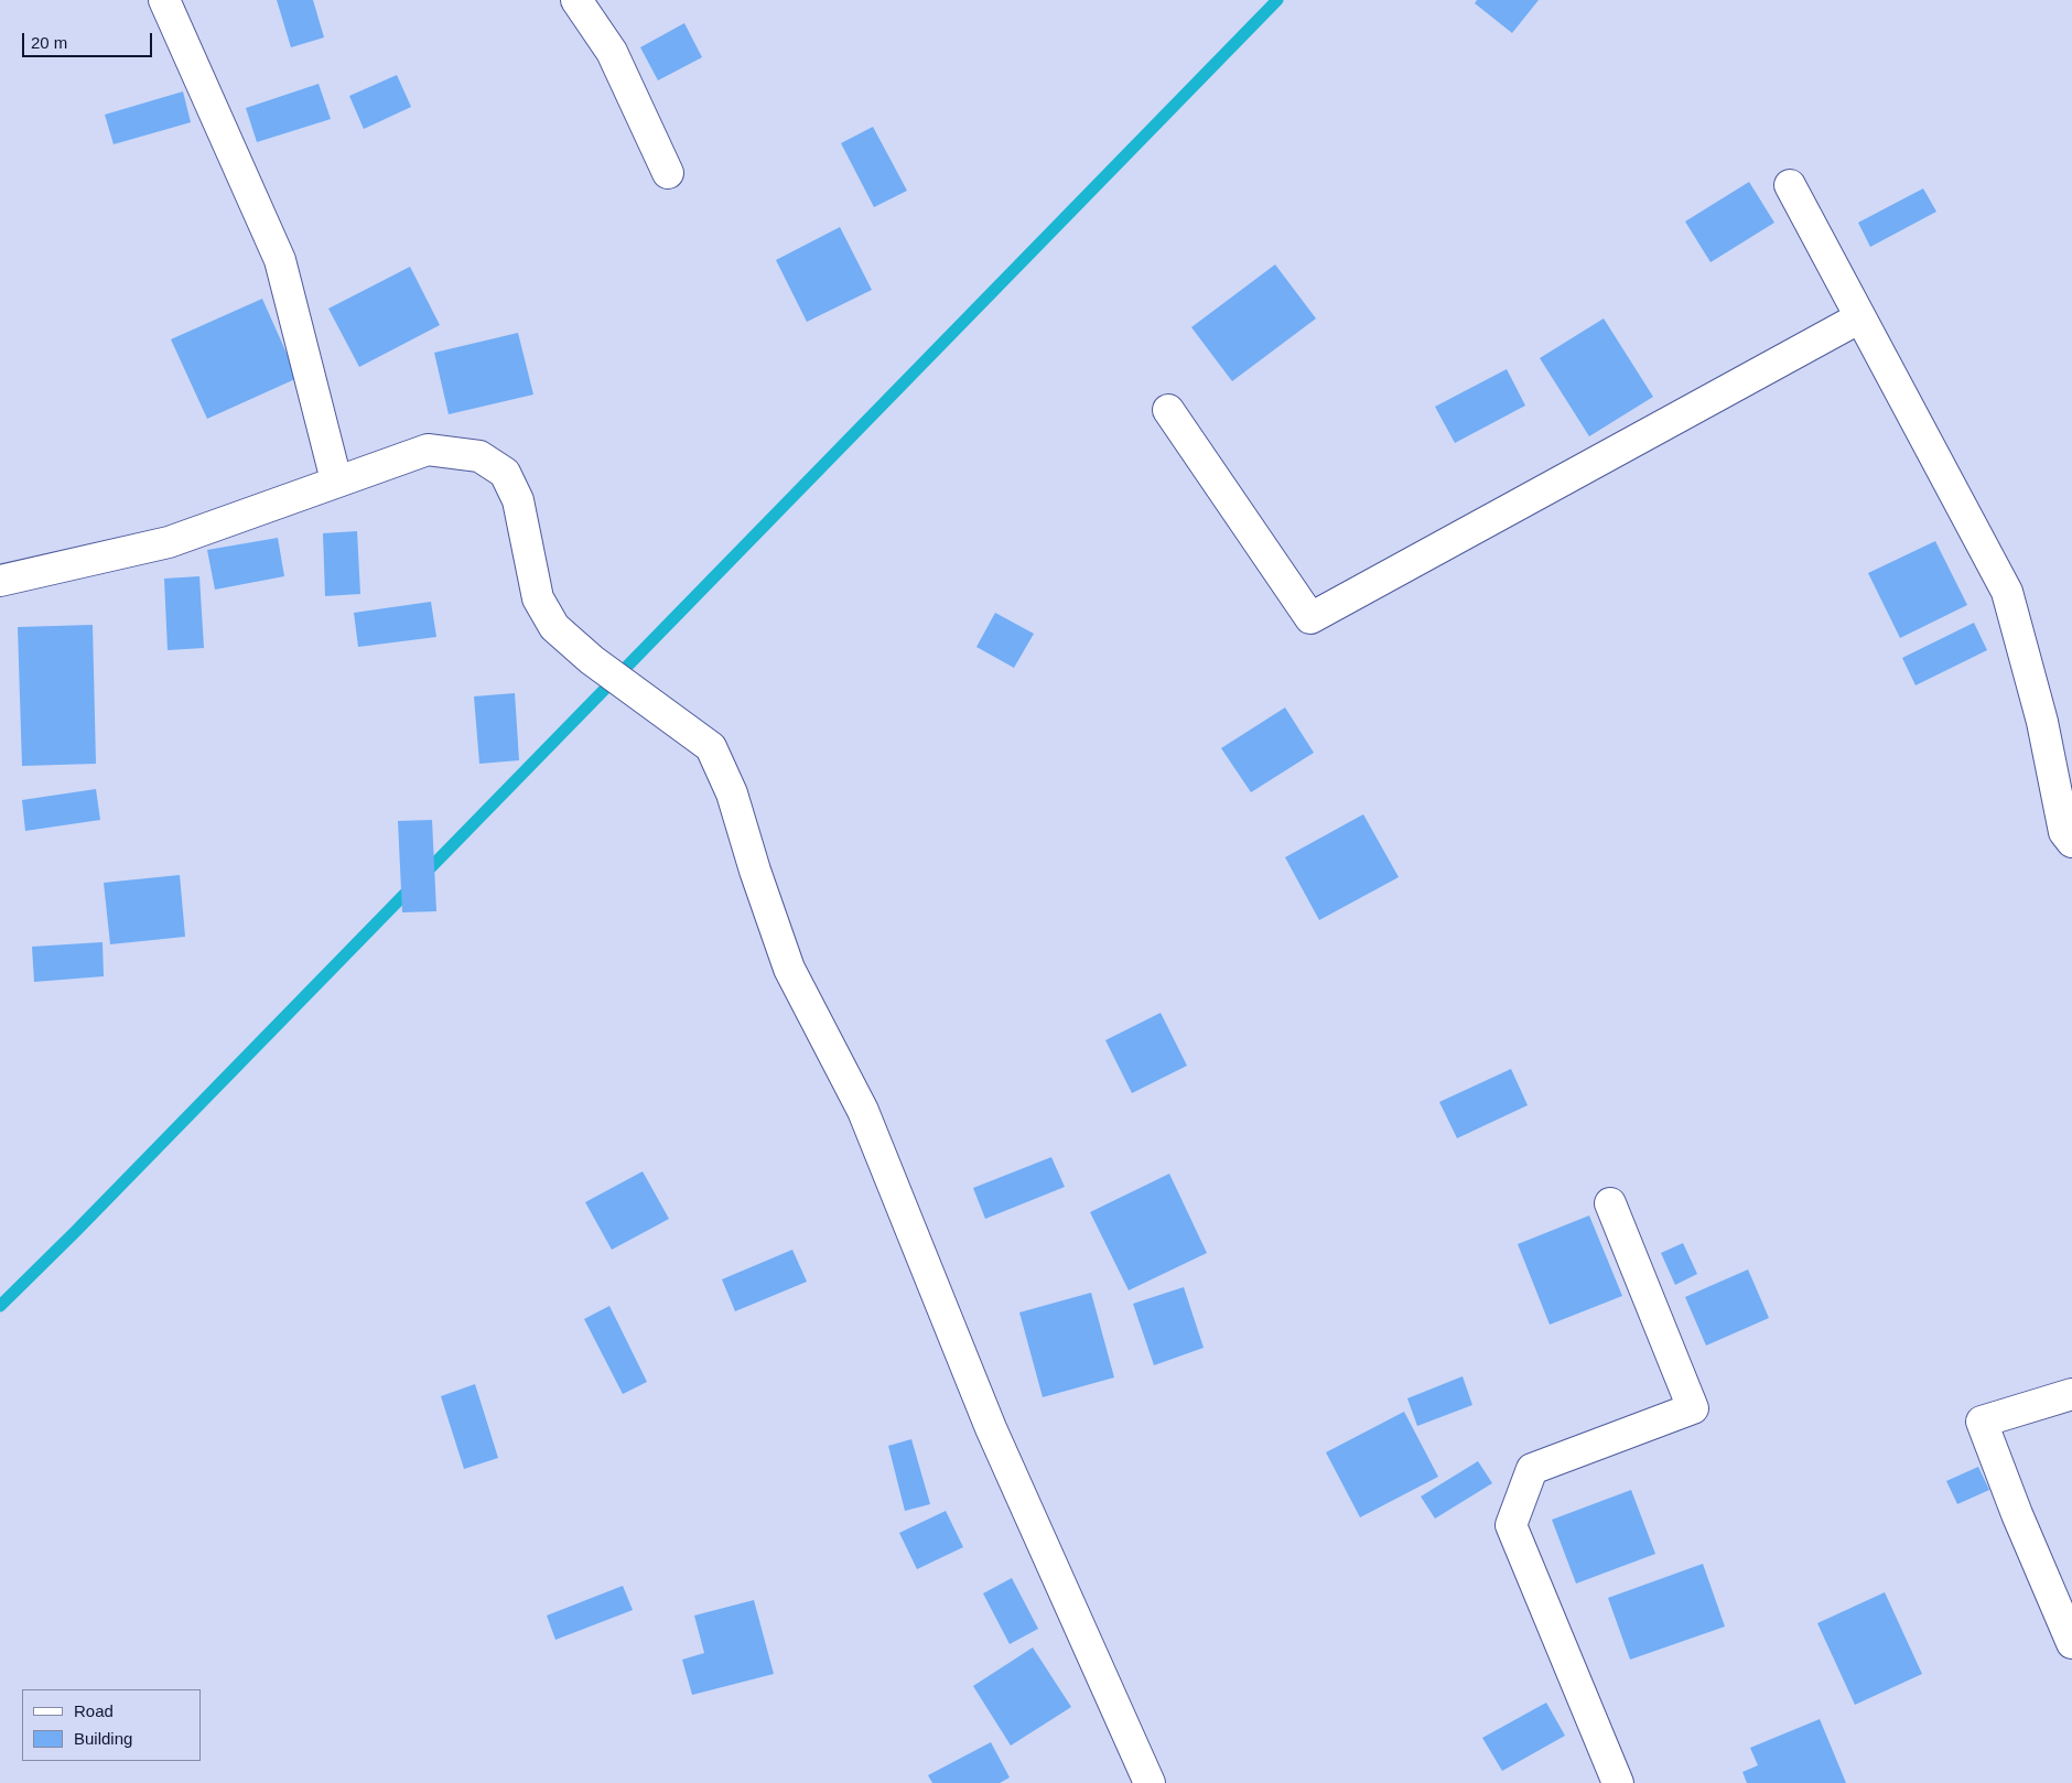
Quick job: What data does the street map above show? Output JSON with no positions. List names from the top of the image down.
{
  "legend": ["Road", "Building"],
  "scale_bar": "20 m"
}
